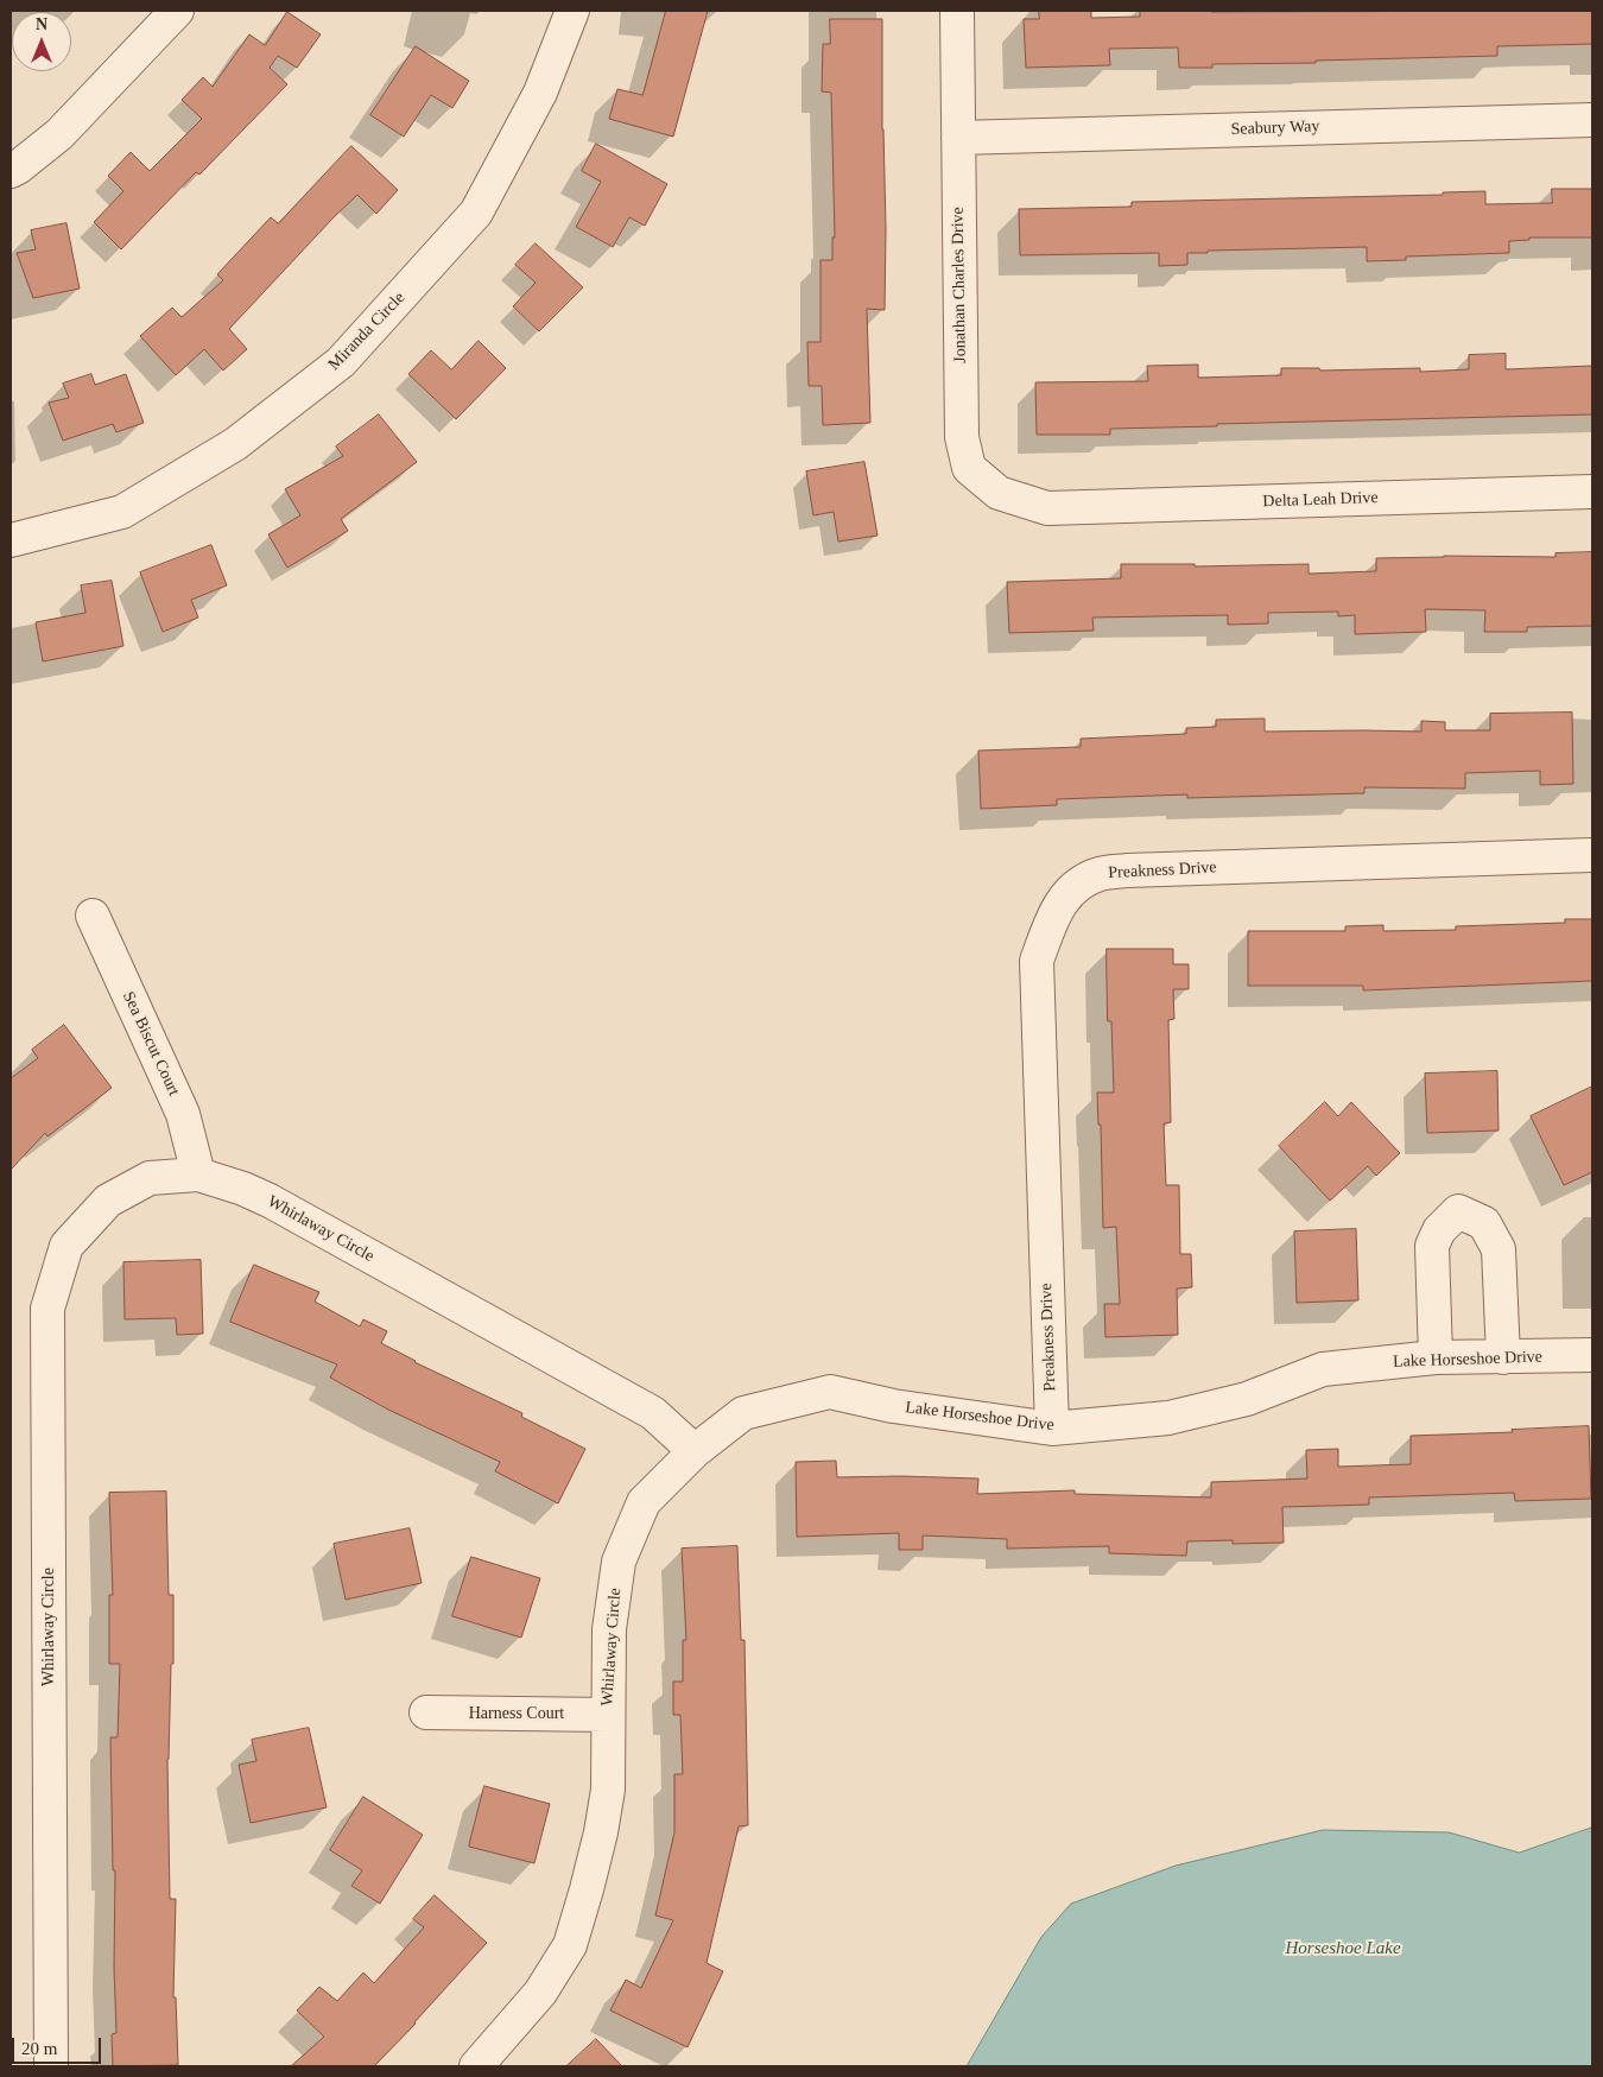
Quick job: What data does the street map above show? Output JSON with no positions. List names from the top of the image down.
{
  "streets": {
    "street": [
      "Seabury Way",
      "Jonathan Charles Drive",
      "Miranda Circle",
      "Delta Leah Drive",
      "Preakness Drive",
      "Sea Biscut Court",
      "Whirlaway Circle",
      "Lake Horseshoe Drive",
      "Harness Court"
    ]
  },
  "crossings": [
    ["Seabury Way", "Jonathan Charles Drive"],
    ["Jonathan Charles Drive", "Delta Leah Drive"],
    ["Preakness Drive", "Lake Horseshoe Drive"],
    ["Sea Biscut Court", "Whirlaway Circle"],
    ["Whirlaway Circle", "Lake Horseshoe Drive"],
    ["Whirlaway Circle", "Harness Court"]
  ],
  "water": ["Horseshoe Lake"],
  "scale_bar": "20 m",
  "north": "top"
}
